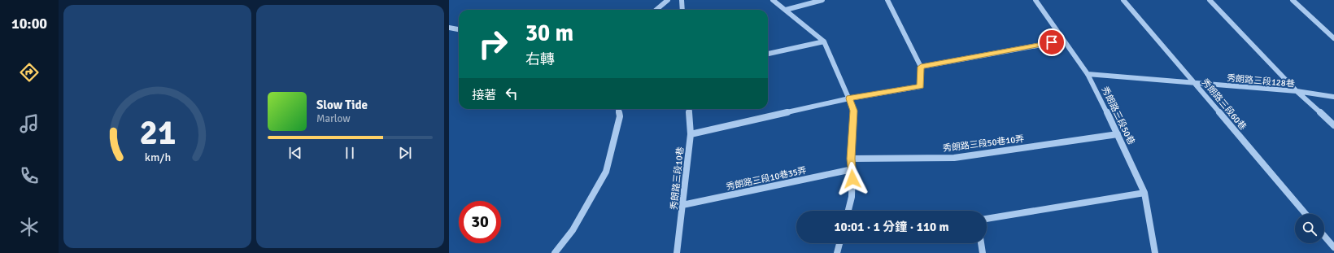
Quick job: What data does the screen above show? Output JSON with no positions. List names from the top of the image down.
{
  "streets": {
    "street": [
      "秀朗路三段128巷",
      "秀朗路三段60巷",
      "秀朗路三段50巷",
      "秀朗路三段50巷10弄",
      "秀朗路三段10巷",
      "秀朗路三段10巷35弄"
    ]
  },
  "crossings": [
    ["秀朗路三段128巷", "秀朗路三段60巷"],
    ["秀朗路三段128巷", "秀朗路三段50巷"],
    ["秀朗路三段50巷", "秀朗路三段50巷10弄"],
    ["秀朗路三段10巷", "秀朗路三段10巷35弄"]
  ],
  "page": {
    "tabs": "10:00",
    "turn": ["30 m", "右轉"],
    "then": "接著",
    "song": ["Slow Tide", "Marlow"],
    "limit": "30",
    "trip": "10:01 · 1 分鐘 · 110 m",
    "gauge": ["21", "km/h"]
  }
}
